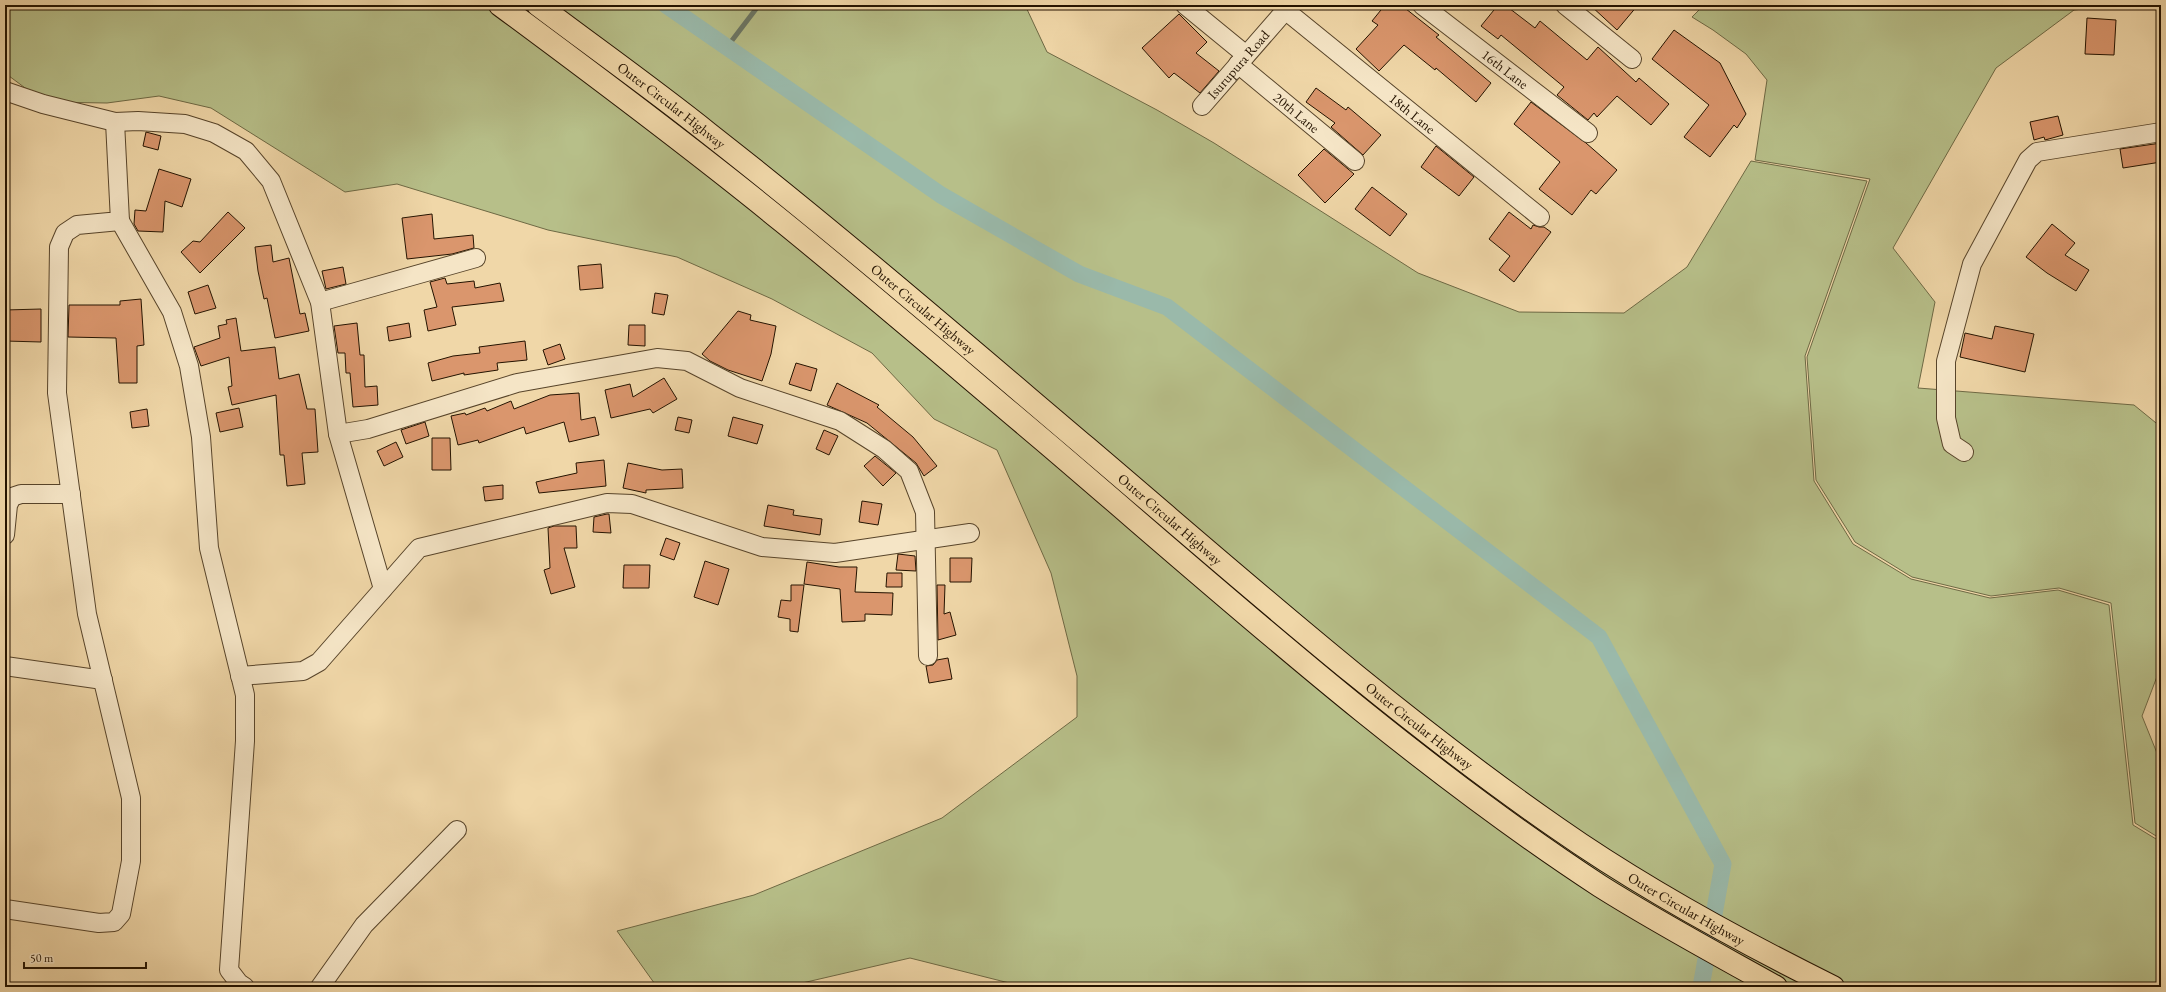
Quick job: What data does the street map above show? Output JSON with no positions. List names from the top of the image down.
{
  "streets": {
    "highway": ["Outer Circular Highway"],
    "street": [
      "Isurupura Road",
      "16th Lane",
      "20th Lane",
      "18th Lane"
    ]
  },
  "crossings": [
    ["Isurupura Road", "20th Lane"],
    ["Isurupura Road", "18th Lane"]
  ],
  "scale_bar": "50 m"
}
